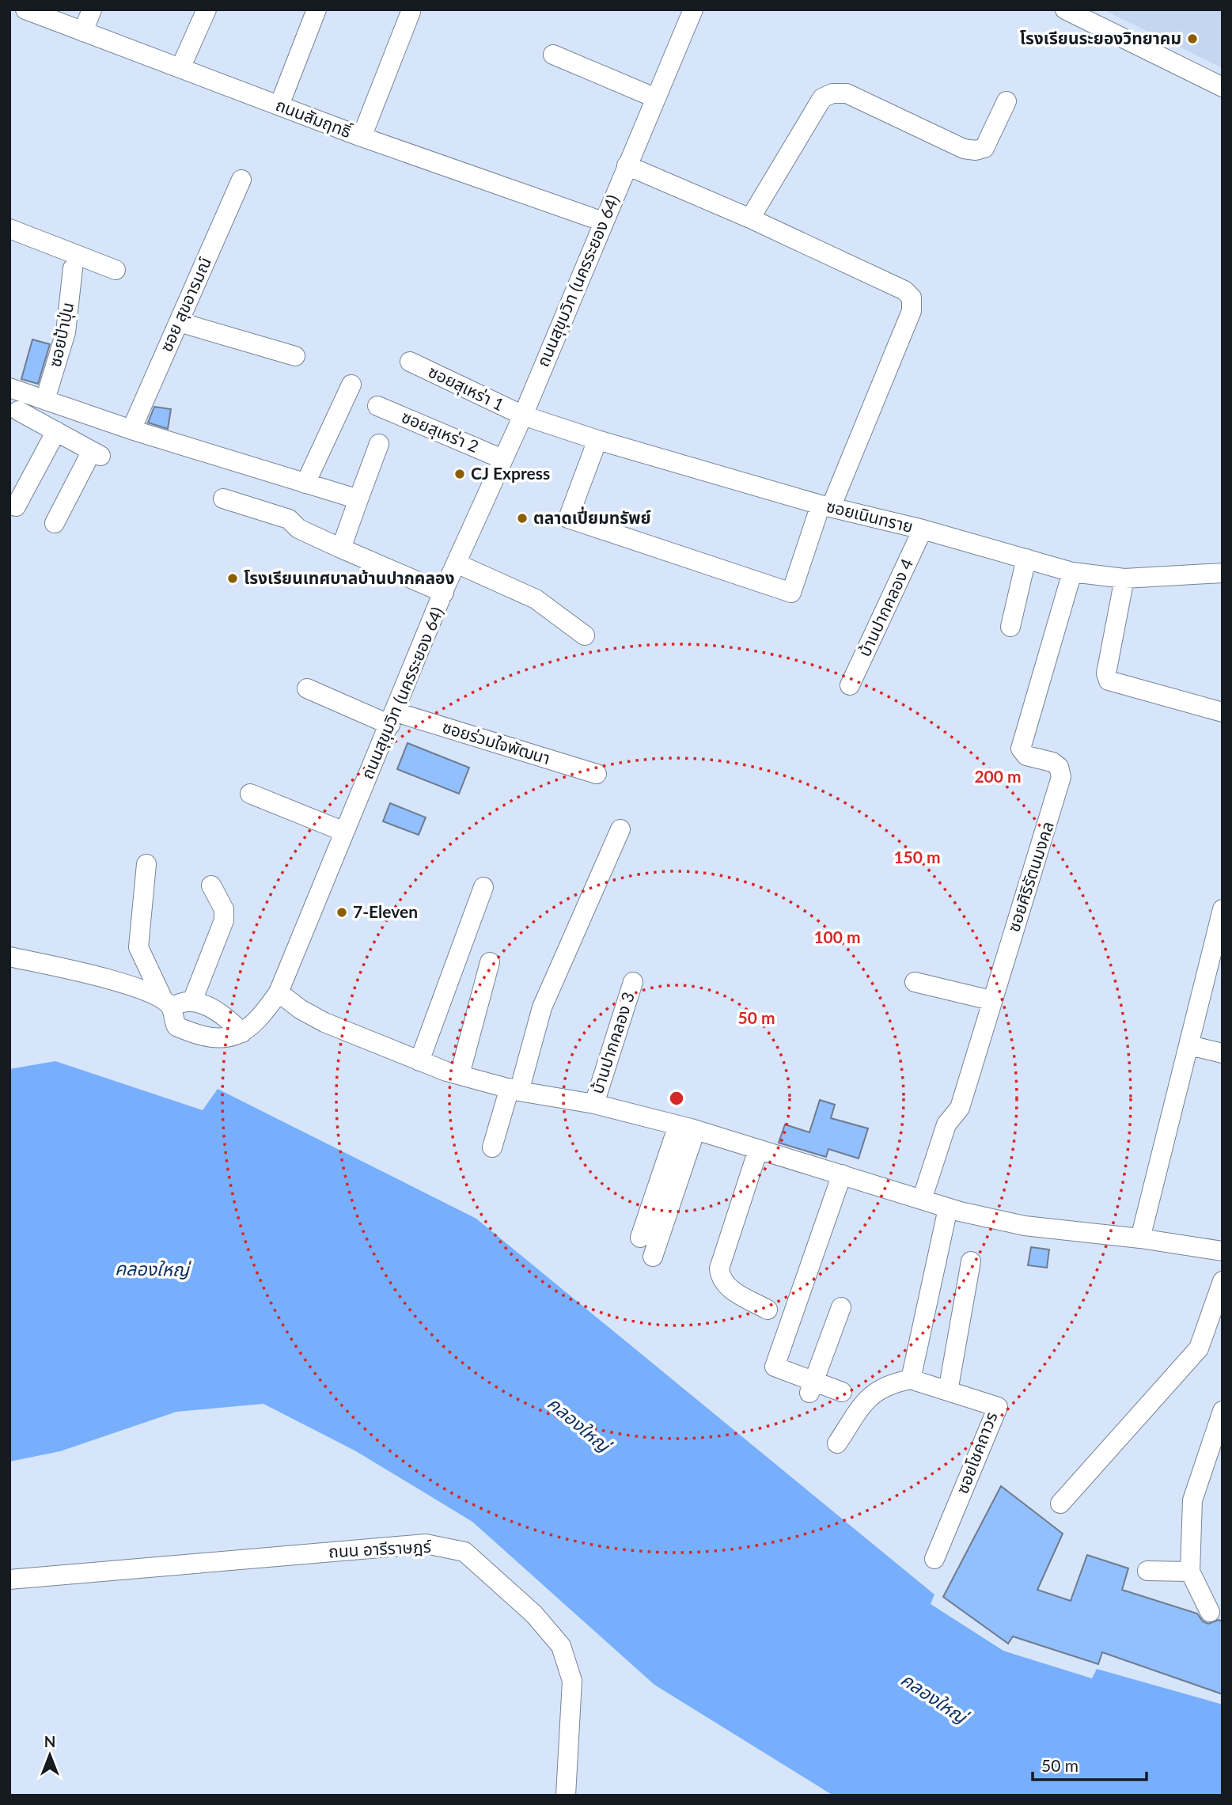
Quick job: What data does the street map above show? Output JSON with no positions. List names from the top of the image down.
{
  "streets": {
    "street": [
      "ถนนสัมฤทธิ์",
      "ถนนสุขุมวิท (นครระยอง 64)",
      "ซอย สุขอารมณ์",
      "ซอยป้าปุ่น",
      "ซอยสุเหร่า 1",
      "ซอยสุเหร่า 2",
      "ซอยเนินทราย",
      "บ้านปากคลอง 4",
      "ซอยร่วมใจพัฒนา",
      "ซอยศิริรัตนมงคล",
      "บ้านปากคลอง 3",
      "ซอยโชคถาวร",
      "ถนน อารีราษฎร์"
    ]
  },
  "crossings": [
    ["ถนนสัมฤทธิ์", "ถนนสุขุมวิท (นครระยอง 64)"],
    ["ถนนสุขุมวิท (นครระยอง 64)", "ซอยสุเหร่า 1"],
    ["ถนนสุขุมวิท (นครระยอง 64)", "ซอยสุเหร่า 2"],
    ["ถนนสุขุมวิท (นครระยอง 64)", "ซอยเนินทราย"],
    ["ถนนสุขุมวิท (นครระยอง 64)", "ซอยร่วมใจพัฒนา"],
    ["ซอยสุเหร่า 1", "ซอยเนินทราย"],
    ["ซอยเนินทราย", "บ้านปากคลอง 4"],
    ["ซอยเนินทราย", "ซอยศิริรัตนมงคล"]
  ],
  "water": ["คลองใหญ่"],
  "places": [
    "โรงเรียนระยองวิทยาคม",
    "CJ Express",
    "ตลาดเปี่ยมทรัพย์",
    "โรงเรียนเทศบาลบ้านปากคลอง",
    "7-Eleven"
  ],
  "scale_bar": "50 m",
  "north": "top",
  "rings": [
    "200 m",
    "150 m",
    "100 m",
    "50 m"
  ]
}
